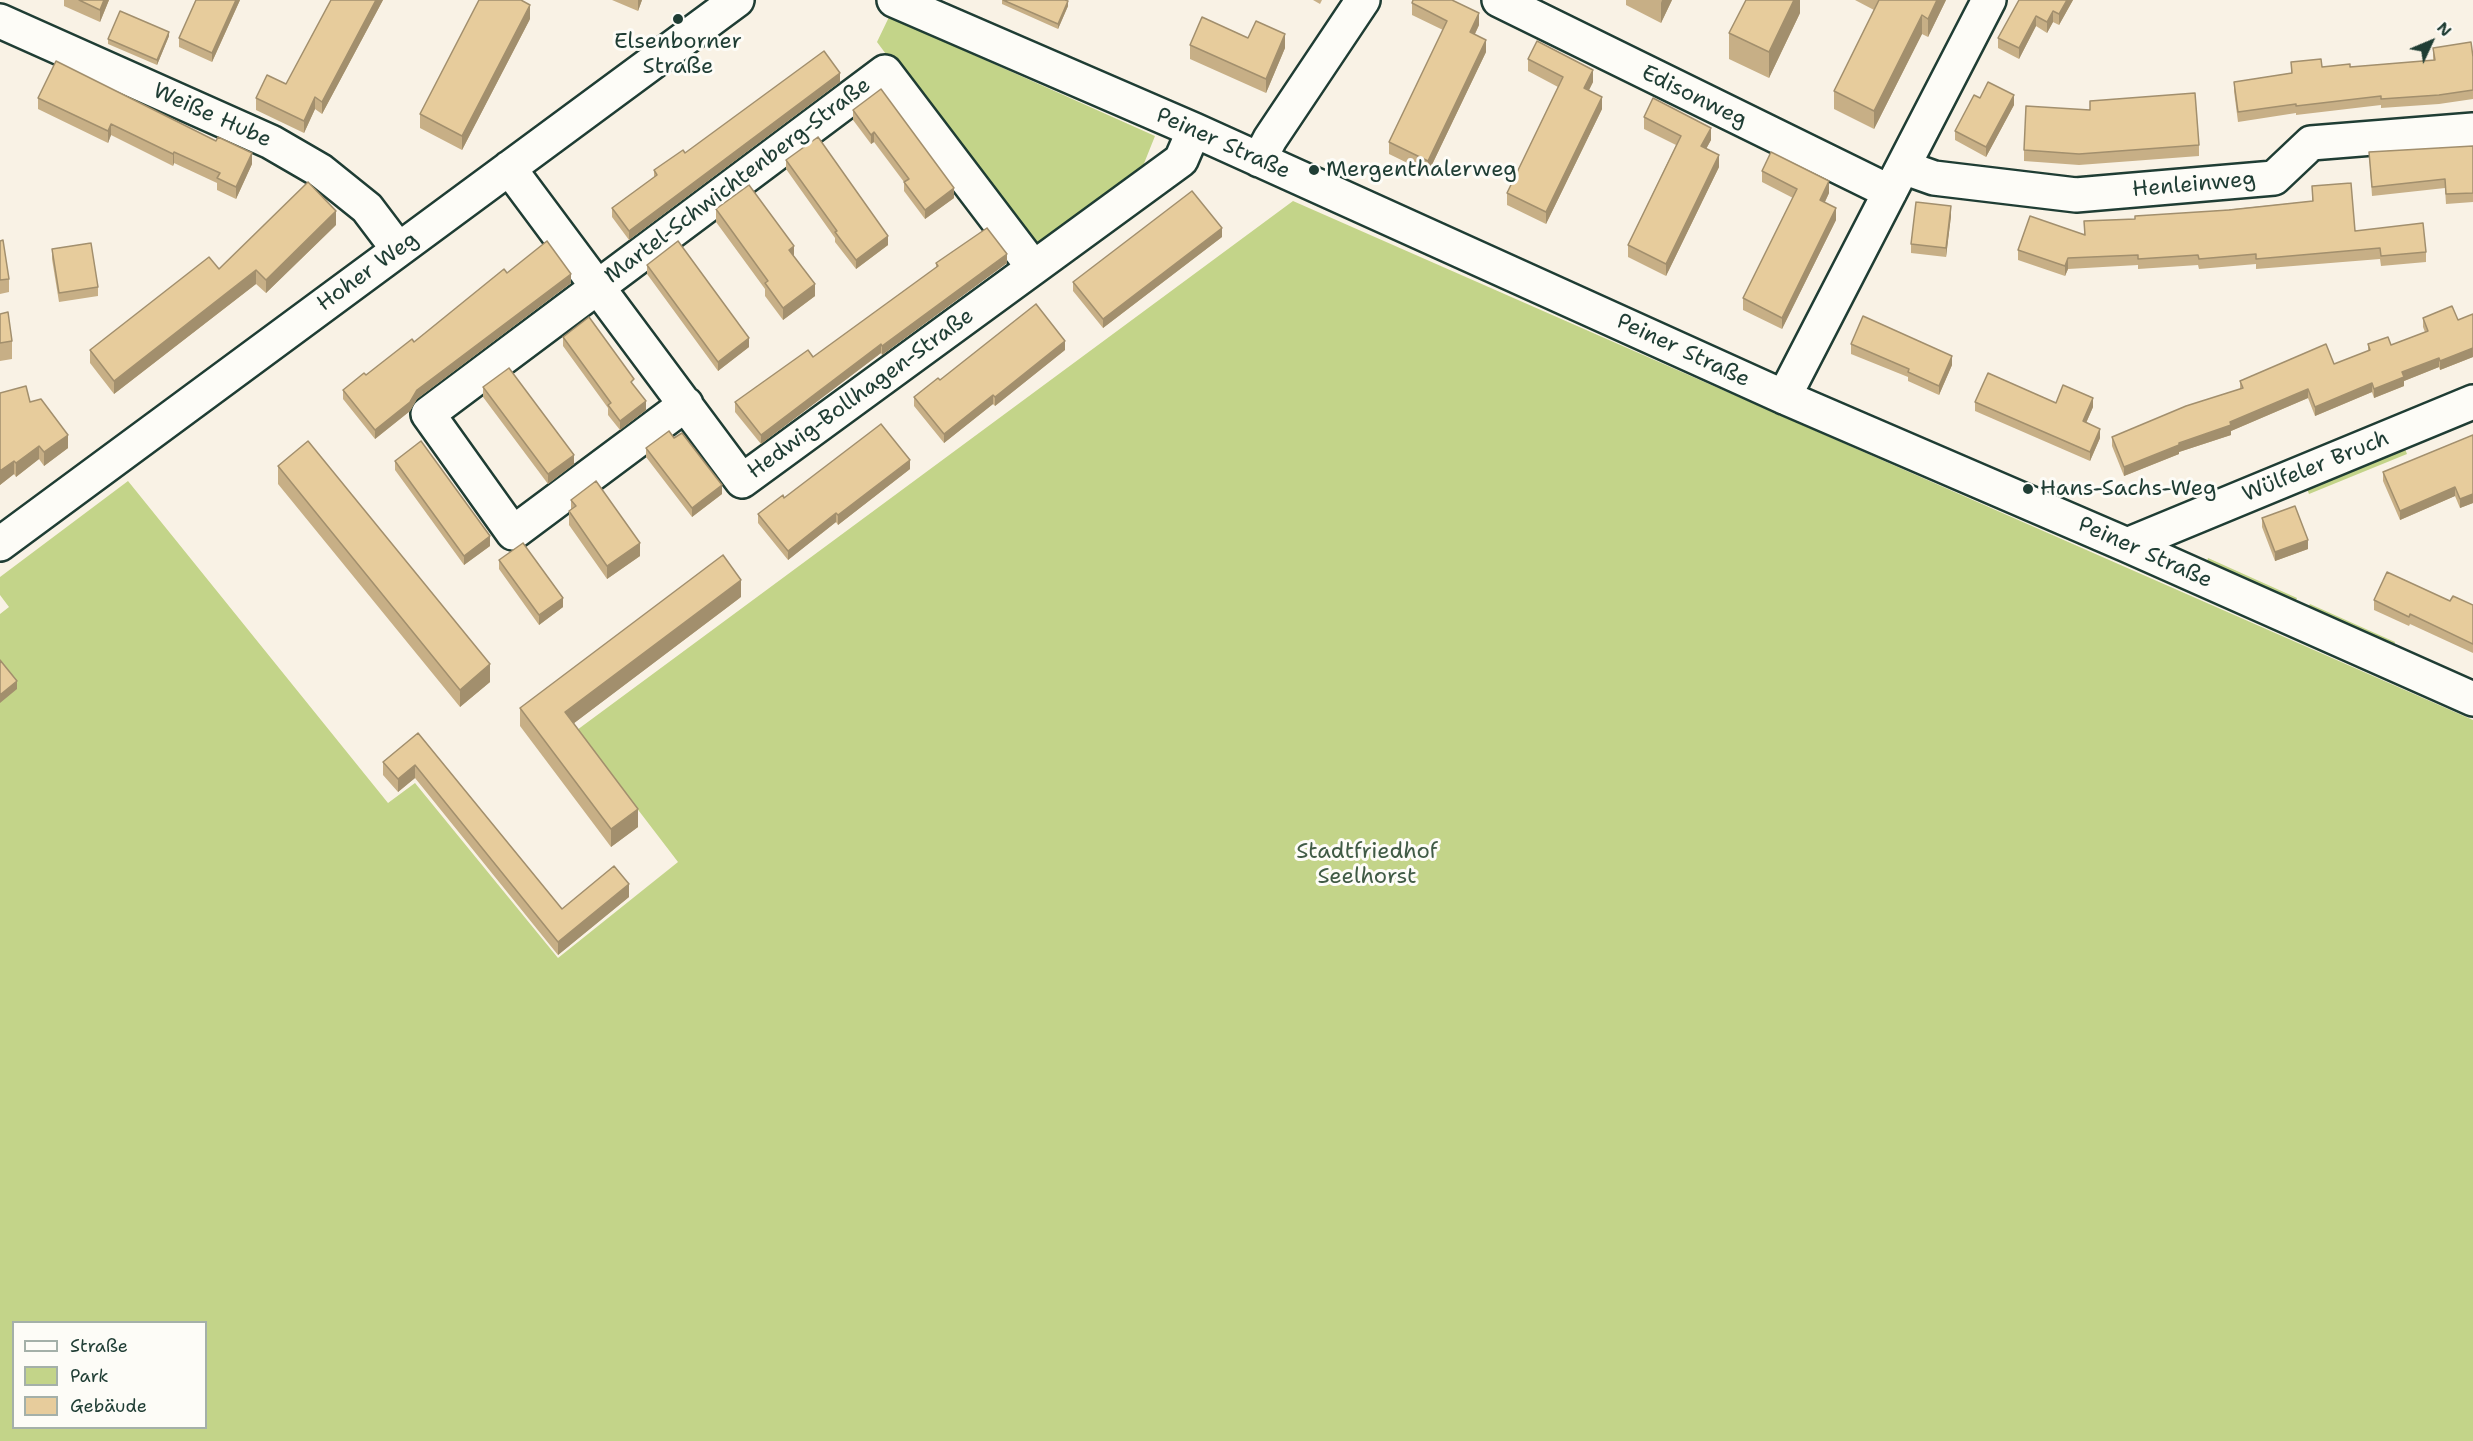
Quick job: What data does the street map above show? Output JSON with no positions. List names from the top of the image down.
{
  "streets": {
    "street": [
      "Edisonweg",
      "Weiße Hube",
      "Peiner Straße",
      "Martel-Schwichtenberg-Straße",
      "Henleinweg",
      "Hoher Weg",
      "Hedwig-Bollhagen-Straße",
      "Wülfeler Bruch"
    ]
  },
  "crossings": [
    ["Edisonweg", "Henleinweg"],
    ["Weiße Hube", "Hoher Weg"],
    ["Peiner Straße", "Hedwig-Bollhagen-Straße"],
    ["Peiner Straße", "Wülfeler Bruch"],
    ["Martel-Schwichtenberg-Straße", "Hedwig-Bollhagen-Straße"],
    ["Hoher Weg", "Hedwig-Bollhagen-Straße"]
  ],
  "parks": ["Stadtfriedhof Seelhorst"],
  "places": ["Elsenborner Straße", "Mergenthalerweg", "Hans-Sachs-Weg"],
  "legend": ["Straße", "Park", "Gebäude"],
  "north": "top right"
}
